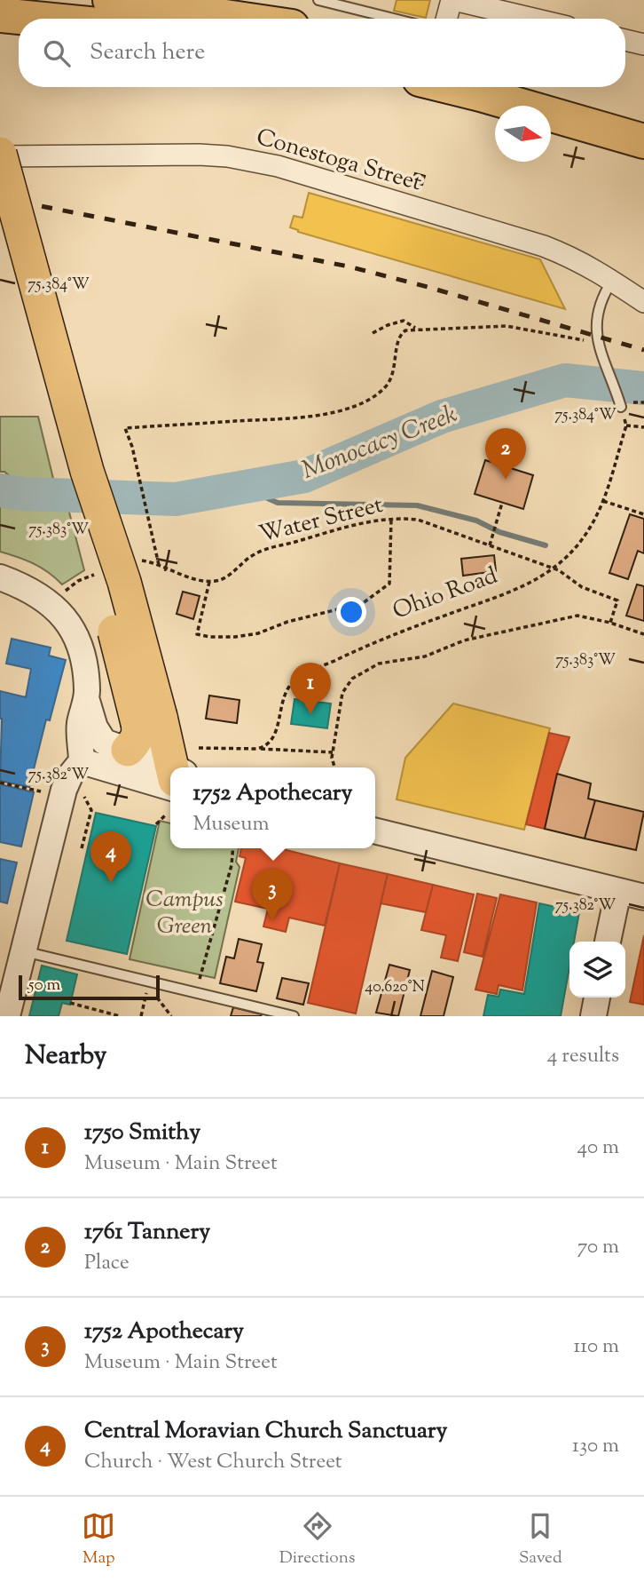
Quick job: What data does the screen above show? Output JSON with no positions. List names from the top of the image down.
{
  "streets": {
    "street": ["Conestoga Street"],
    "path": ["Water Street", "Ohio Road"]
  },
  "crossings": [
    ["Water Street", "Ohio Road"]
  ],
  "water": ["Monocacy Creek"],
  "parks": ["Campus Green"],
  "scale_bar": "50 m",
  "north": "right",
  "page": {
    "search": "Search here",
    "pins": [
      "2",
      "1",
      "4",
      "3"
    ],
    "popup": ["1752 Apothecary", "Museum"],
    "scale": "50 m",
    "heading": ["Nearby", "4 results"],
    "list": [
      {
        "mark": "1",
        "name": "1750 Smithy",
        "note": "Museum · Main Street",
        "value": "40 m"
      },
      {
        "mark": "2",
        "name": "1761 Tannery",
        "note": "Place",
        "value": "70 m"
      },
      {
        "mark": "3",
        "name": "1752 Apothecary",
        "note": "Museum · Main Street",
        "value": "110 m"
      },
      {
        "mark": "4",
        "name": "Central Moravian Church Sanctuary",
        "note": "Church · West Church Street",
        "value": "130 m"
      }
    ],
    "nav": ["Map", "Directions", "Saved"]
  },
  "coordinates": [
    "75.384°W",
    "75.383°W",
    "75.382°W",
    "40.620°N"
  ]
}
